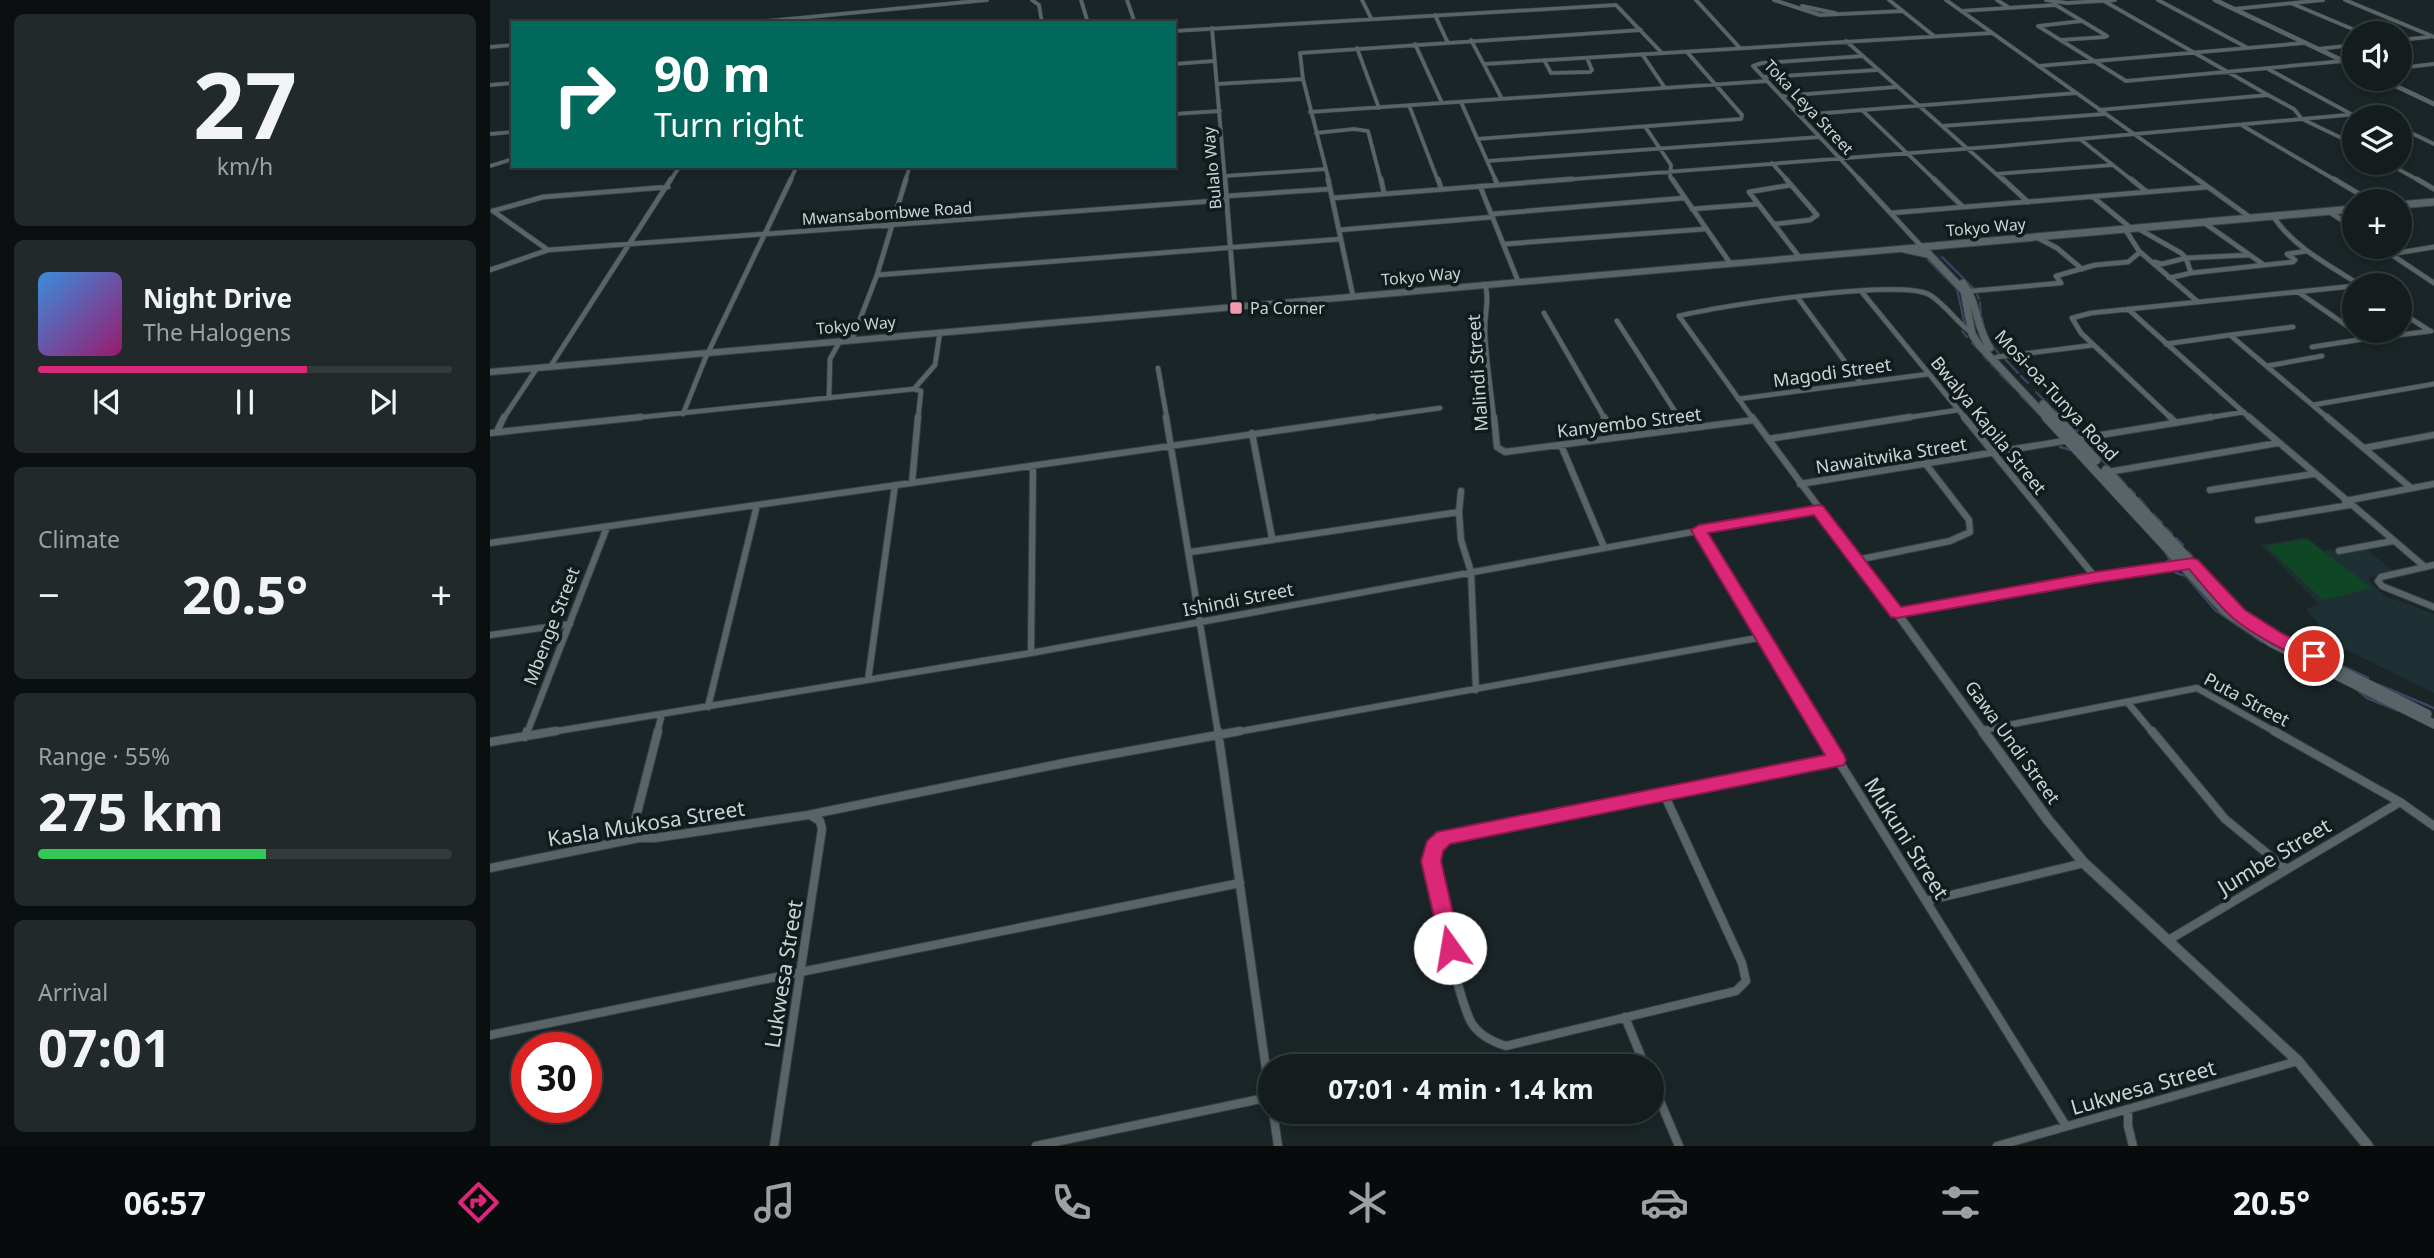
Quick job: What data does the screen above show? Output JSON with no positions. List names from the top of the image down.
{
  "streets": {
    "main road": ["Tokyo Way", "Mosi-oa-Tunya Road"],
    "street": [
      "Toka Leya Street",
      "Bulalo Way",
      "Mwansabombwe Road",
      "Magodi Street",
      "Malindi Street",
      "Kanyembo Street",
      "Bwalya Kapila Street",
      "Nawaitwika Street",
      "Ishindi Street",
      "Mbenge Street",
      "Puta Street",
      "Gawa Undi Street",
      "Kasla Mukosa Street",
      "Mukuni Street",
      "Jumbe Street",
      "Lukwesa Street"
    ]
  },
  "crossings": [
    ["Toka Leya Street", "Tokyo Way"],
    ["Toka Leya Street", "Mosi-oa-Tunya Road"],
    ["Bulalo Way", "Mwansabombwe Road"],
    ["Bulalo Way", "Tokyo Way"],
    ["Tokyo Way", "Malindi Street"],
    ["Tokyo Way", "Mosi-oa-Tunya Road"],
    ["Magodi Street", "Bwalya Kapila Street"],
    ["Magodi Street", "Gawa Undi Street"],
    ["Malindi Street", "Kanyembo Street"],
    ["Mosi-oa-Tunya Road", "Nawaitwika Street"],
    ["Kanyembo Street", "Gawa Undi Street"],
    ["Bwalya Kapila Street", "Nawaitwika Street"],
    ["Nawaitwika Street", "Gawa Undi Street"],
    ["Ishindi Street", "Mbenge Street"],
    ["Ishindi Street", "Gawa Undi Street"],
    ["Ishindi Street", "Mukuni Street"],
    ["Puta Street", "Gawa Undi Street"],
    ["Puta Street", "Jumbe Street"],
    ["Gawa Undi Street", "Jumbe Street"],
    ["Gawa Undi Street", "Lukwesa Street"],
    ["Kasla Mukosa Street", "Mukuni Street"],
    ["Kasla Mukosa Street", "Lukwesa Street"],
    ["Mukuni Street", "Lukwesa Street"]
  ],
  "places": {
    "transit": ["Pa Corner"]
  },
  "page": {
    "tile": [
      ["27", "km/h"],
      "Climate",
      ["Range · 55%", "275 km"],
      ["Arrival", "07:01"]
    ],
    "map_buttons": ["+", "−"],
    "turn": ["90 m", "Turn right"],
    "song": ["Night Drive", "The Halogens"],
    "heat": ["−", "20.5°", "+"],
    "limit": "30",
    "trip": "07:01 · 4 min · 1.4 km",
    "tabs": ["06:57", "20.5°"]
  }
}
